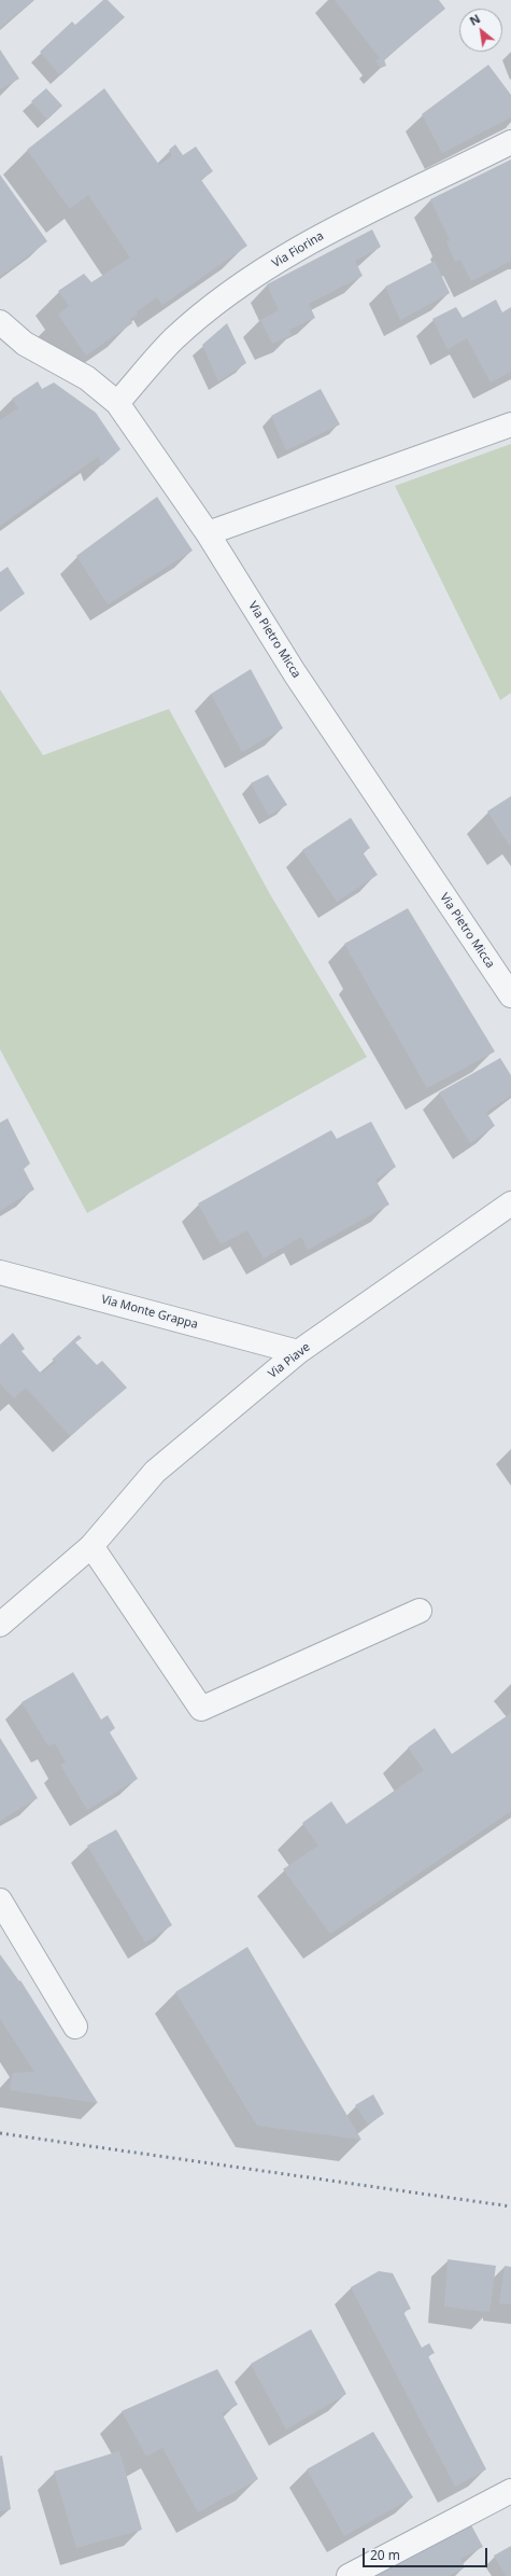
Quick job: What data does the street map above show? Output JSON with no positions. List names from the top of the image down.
{
  "streets": {
    "street": [
      "Via Fiorina",
      "Via Pietro Micca",
      "Via Monte Grappa",
      "Via Piave"
    ]
  },
  "crossings": [
    ["Via Fiorina", "Via Pietro Micca"],
    ["Via Monte Grappa", "Via Piave"]
  ],
  "scale_bar": "20 m",
  "north": "top left"
}
